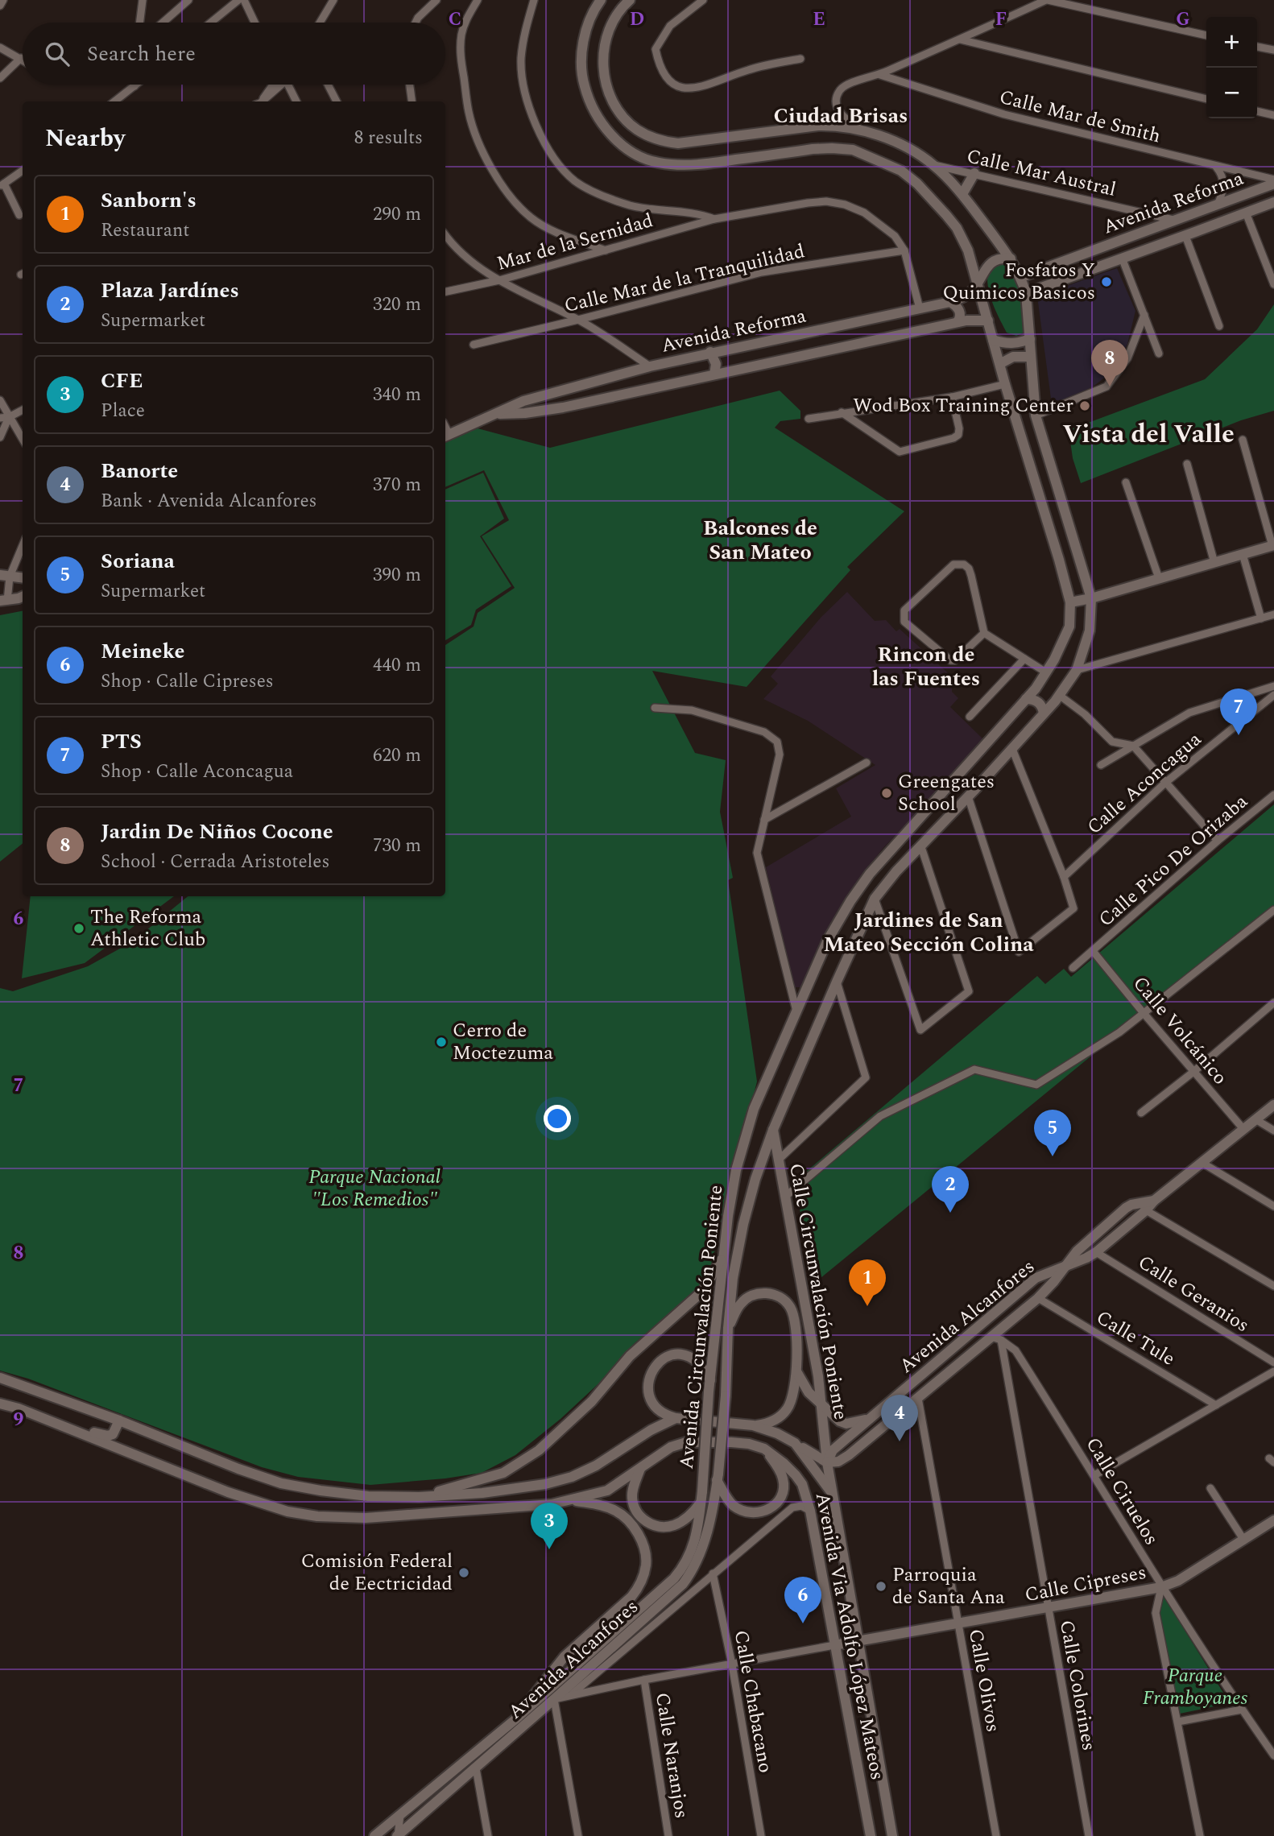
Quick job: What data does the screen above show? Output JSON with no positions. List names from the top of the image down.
{
  "streets": {
    "main road": [
      "Avenida Reforma",
      "Calle Circunvalación Poniente",
      "Avenida Alcanfores",
      "Avenida Circunvalación Poniente",
      "Calle Cipreses",
      "Avenida Via Adolfo López Mateos"
    ],
    "street": [
      "Calle Mar de Smith",
      "Calle Mar Austral",
      "Mar de la Sernidad",
      "Calle Mar de la Tranquilidad",
      "Calle Aconcagua",
      "Calle Pico De Orizaba",
      "Calle Volcánico",
      "Calle Geranios",
      "Calle Tule",
      "Calle Ciruelos",
      "Calle Olivos",
      "Calle Colorines",
      "Calle Chabacano",
      "Calle Naranjos"
    ]
  },
  "crossings": [
    ["Calle Mar de Smith", "Avenida Reforma"],
    ["Calle Mar Austral", "Avenida Reforma"],
    ["Calle Mar Austral", "Avenida Circunvalación Poniente"],
    ["Avenida Reforma", "Avenida Circunvalación Poniente"],
    ["Mar de la Sernidad", "Calle Mar de la Tranquilidad"],
    ["Calle Pico De Orizaba", "Calle Volcánico"],
    ["Calle Volcánico", "Avenida Alcanfores"],
    ["Calle Circunvalación Poniente", "Avenida Alcanfores"],
    ["Calle Circunvalación Poniente", "Avenida Circunvalación Poniente"],
    ["Calle Circunvalación Poniente", "Avenida Via Adolfo López Mateos"],
    ["Calle Geranios", "Avenida Alcanfores"],
    ["Avenida Alcanfores", "Avenida Circunvalación Poniente"],
    ["Avenida Alcanfores", "Calle Tule"],
    ["Avenida Alcanfores", "Calle Ciruelos"],
    ["Avenida Alcanfores", "Calle Cipreses"],
    ["Avenida Alcanfores", "Avenida Via Adolfo López Mateos"],
    ["Avenida Alcanfores", "Calle Olivos"],
    ["Avenida Alcanfores", "Calle Colorines"],
    ["Avenida Alcanfores", "Calle Chabacano"],
    ["Calle Ciruelos", "Calle Cipreses"],
    ["Calle Ciruelos", "Calle Colorines"],
    ["Calle Cipreses", "Avenida Via Adolfo López Mateos"],
    ["Calle Cipreses", "Calle Olivos"],
    ["Calle Cipreses", "Calle Colorines"],
    ["Calle Cipreses", "Calle Chabacano"],
    ["Calle Cipreses", "Calle Naranjos"]
  ],
  "districts": [
    "Ciudad Brisas",
    "Vista del Valle",
    "Balcones de San Mateo",
    "Rincon de las Fuentes",
    "Jardines de San Mateo Sección Colina"
  ],
  "parks": ["Parque Nacional \"Los Remedios\"", "Parque Framboyanes"],
  "places": [
    "Fosfatos Y Quimicos Basicos",
    "Wod Box Training Center",
    "Greengates School",
    "The Reforma Athletic Club",
    "Cerro de Moctezuma",
    "Comisión Federal de Eectricidad",
    "Parroquia de Santa Ana"
  ],
  "page": {
    "map_buttons": ["+", "−"],
    "search": "Search here",
    "heading": ["Nearby", "8 results"],
    "list": [
      {
        "mark": "1",
        "name": "Sanborn's",
        "note": "Restaurant",
        "value": "290 m"
      },
      {
        "mark": "2",
        "name": "Plaza Jardínes",
        "note": "Supermarket",
        "value": "320 m"
      },
      {
        "mark": "3",
        "name": "CFE",
        "note": "Place",
        "value": "340 m"
      },
      {
        "mark": "4",
        "name": "Banorte",
        "note": "Bank · Avenida Alcanfores",
        "value": "370 m"
      },
      {
        "mark": "5",
        "name": "Soriana",
        "note": "Supermarket",
        "value": "390 m"
      },
      {
        "mark": "6",
        "name": "Meineke",
        "note": "Shop · Calle Cipreses",
        "value": "440 m"
      },
      {
        "mark": "7",
        "name": "PTS",
        "note": "Shop · Calle Aconcagua",
        "value": "620 m"
      },
      {
        "mark": "8",
        "name": "Jardin De Niños Cocone",
        "note": "School · Cerrada Aristoteles",
        "value": "730 m"
      }
    ],
    "pins": [
      "8",
      "7",
      "5",
      "2",
      "1",
      "4",
      "3",
      "6"
    ]
  },
  "grid": {
    "columns": [
      "C",
      "D",
      "E",
      "F",
      "G"
    ],
    "rows": [
      "6",
      "7",
      "8",
      "9"
    ]
  }
}
